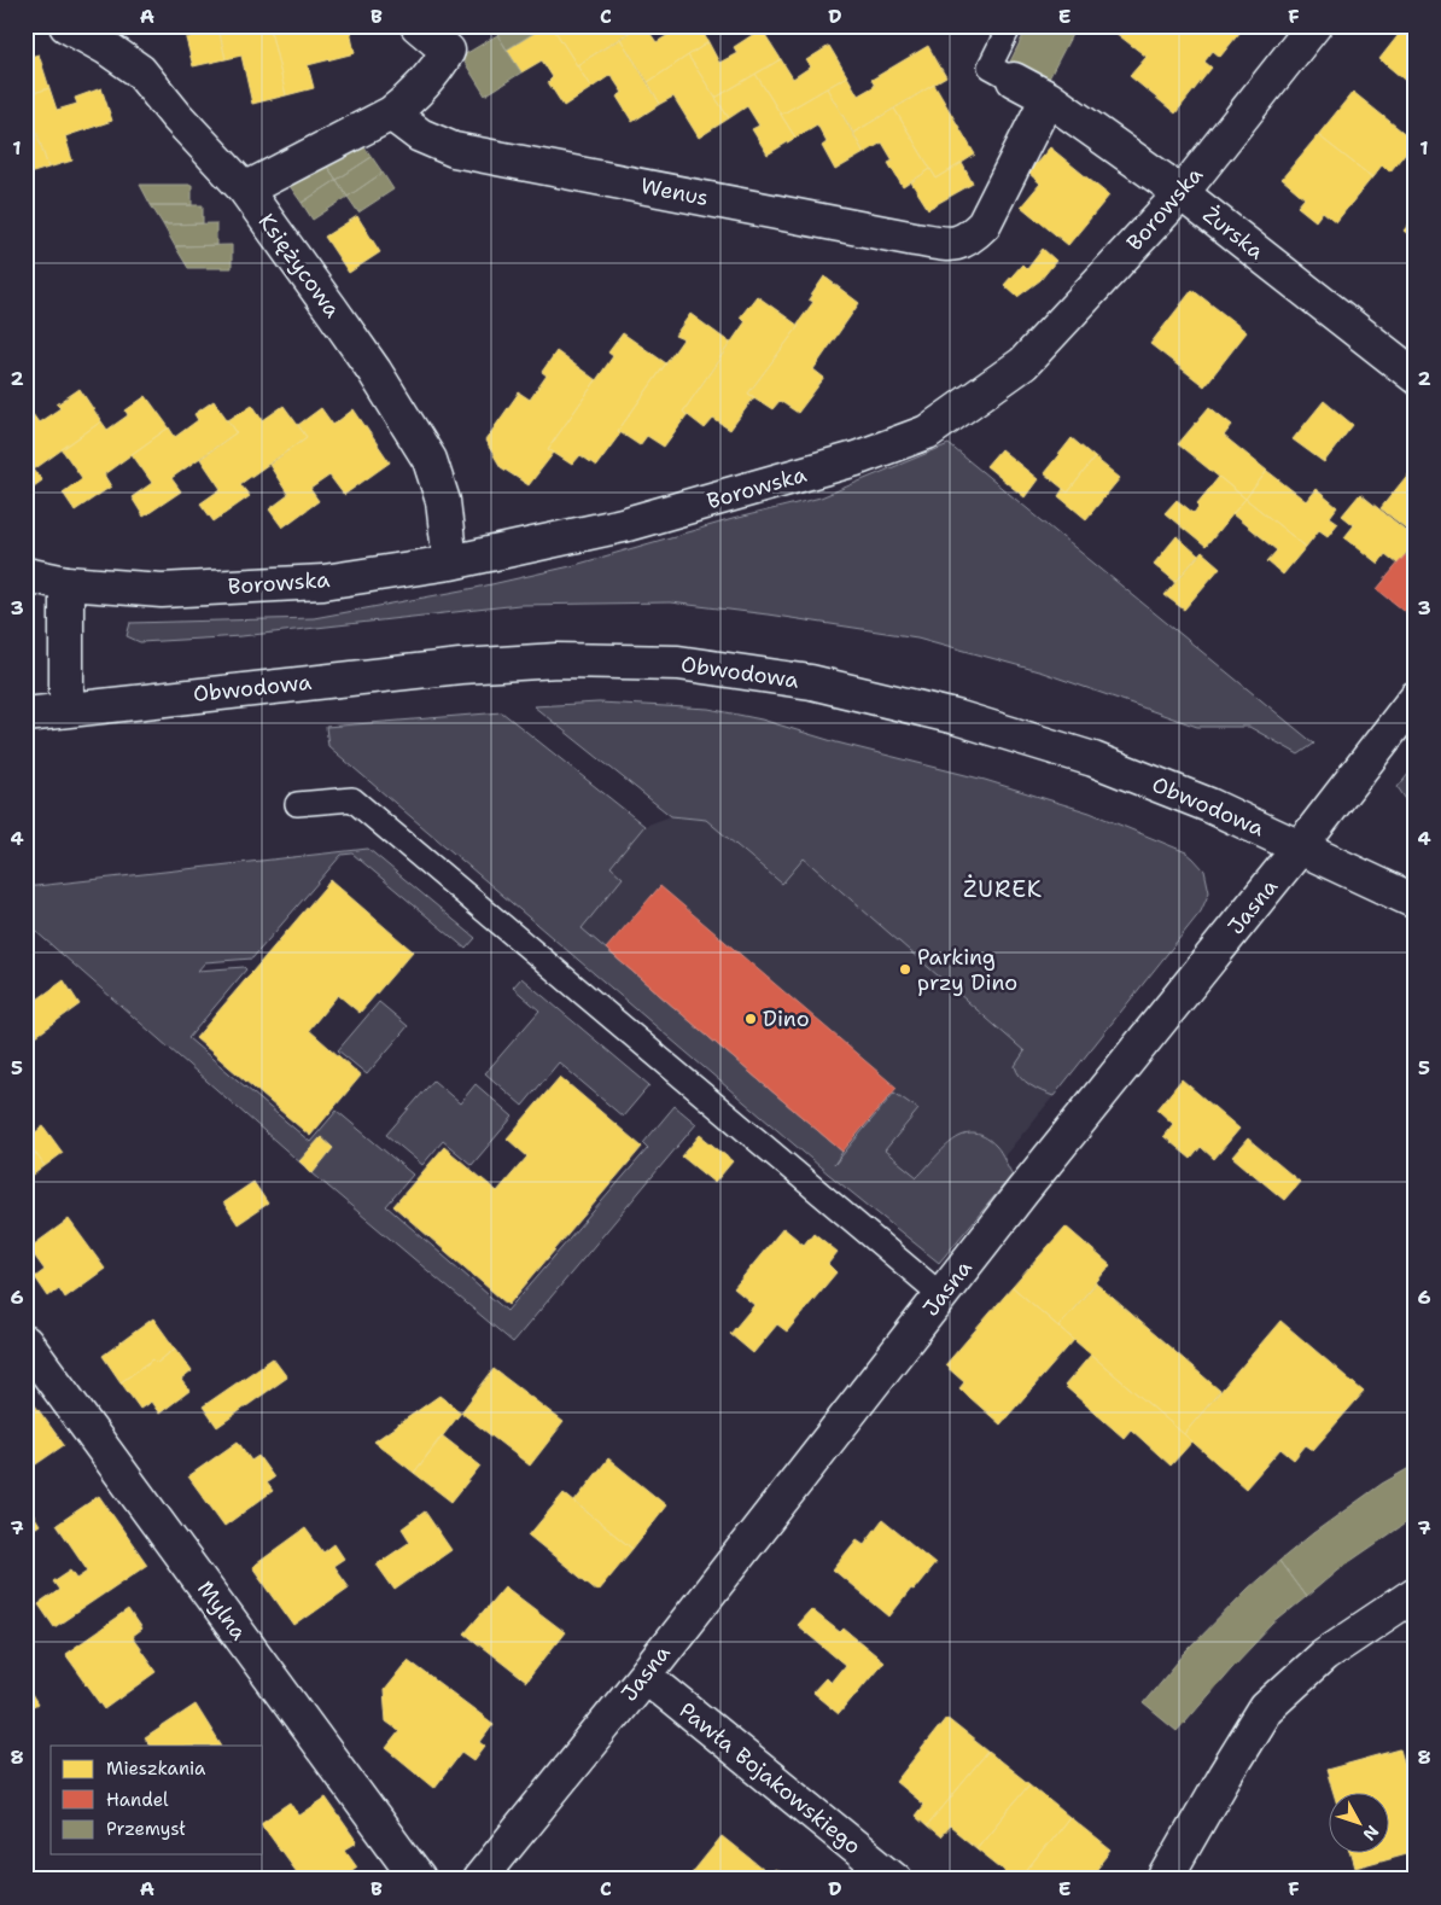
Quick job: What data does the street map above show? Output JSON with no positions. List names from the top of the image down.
{
  "streets": {
    "street": [
      "Wenus",
      "Borowska",
      "Żurska",
      "Księżycowa",
      "Obwodowa",
      "Jasna",
      "Mylna",
      "Pawła Bojakowskiego"
    ]
  },
  "crossings": [
    ["Wenus", "Żurska"],
    ["Borowska", "Żurska"],
    ["Borowska", "Księżycowa"],
    ["Obwodowa", "Jasna"],
    ["Jasna", "Pawła Bojakowskiego"]
  ],
  "districts": ["ŻUREK"],
  "places": ["Parking przy Dino", "Dino"],
  "legend": ["Mieszkania", "Handel", "Przemysł"],
  "north": "bottom right",
  "grid": {
    "columns": [
      "A",
      "B",
      "C",
      "D",
      "E",
      "F"
    ],
    "rows": [
      "1",
      "2",
      "3",
      "4",
      "5",
      "6",
      "7",
      "8"
    ]
  }
}
